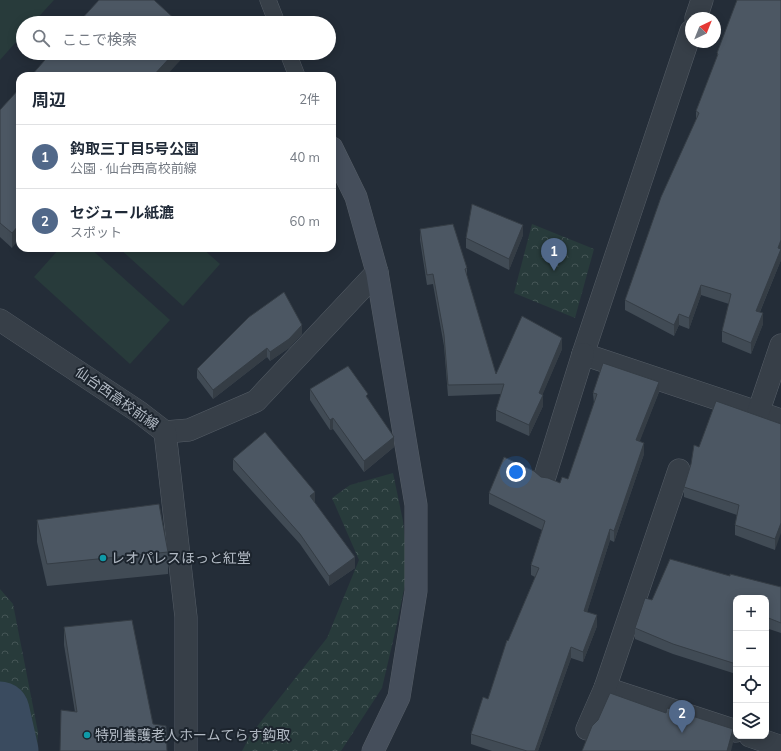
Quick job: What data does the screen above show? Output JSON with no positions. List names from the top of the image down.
{
  "streets": {
    "street": ["仙台西高校前線"]
  },
  "places": ["レオパレスほっと紅堂", "特別養護老人ホームてらす鈎取"],
  "north": "top right",
  "page": {
    "search": "ここで検索",
    "heading": ["周辺", "2件"],
    "list": [
      {
        "mark": "1",
        "name": "鈎取三丁目5号公園",
        "note": "公園 · 仙台西高校前線",
        "value": "40 m"
      },
      {
        "mark": "2",
        "name": "セジュール紙漉",
        "note": "スポット",
        "value": "60 m"
      }
    ],
    "pins": ["1", "2"],
    "map_buttons": ["+", "−"]
  }
}
